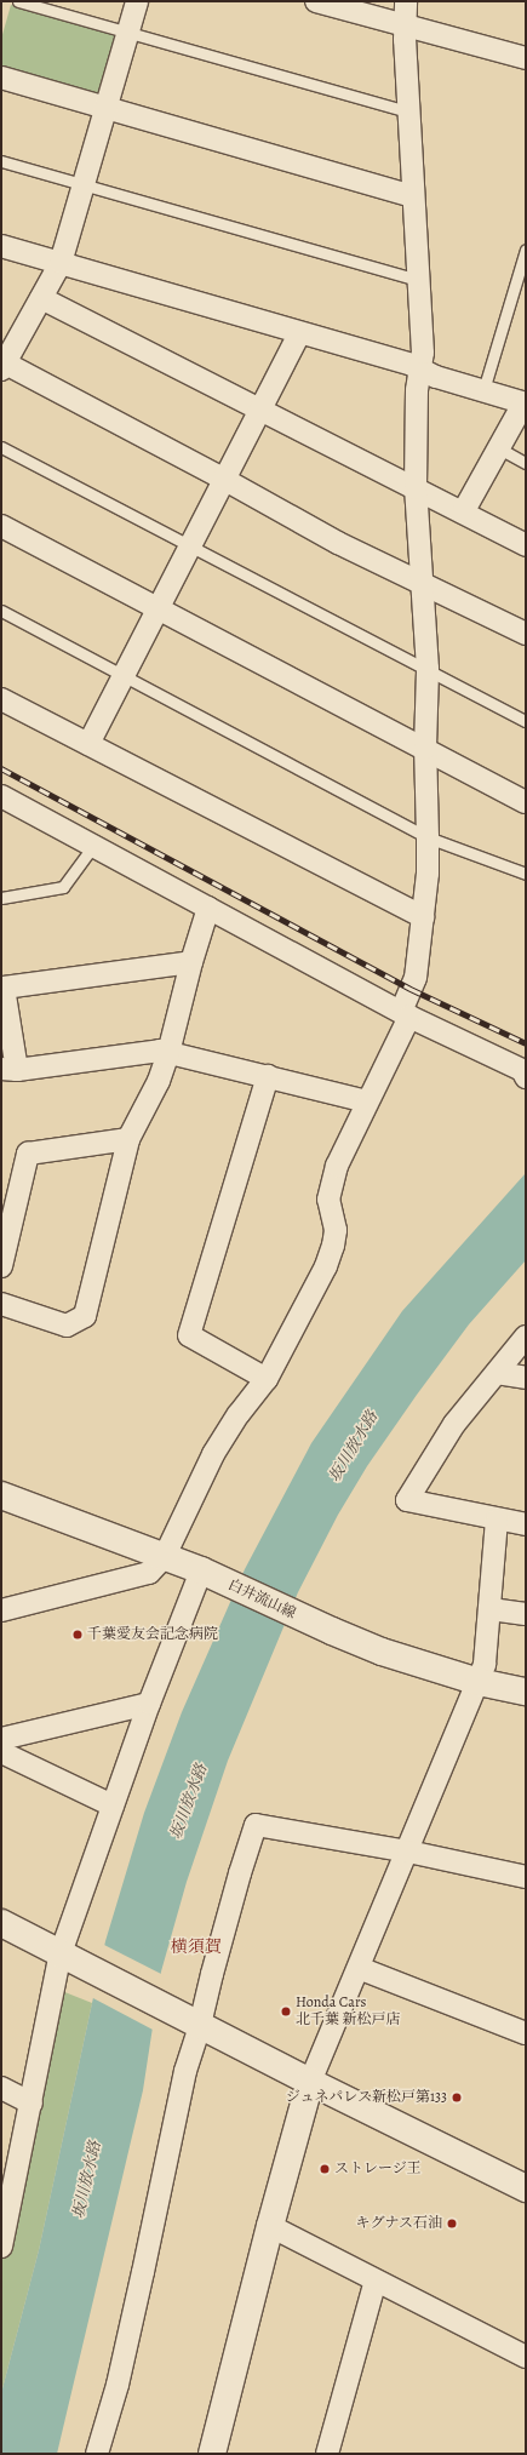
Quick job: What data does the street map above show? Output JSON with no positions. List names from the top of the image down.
{
  "streets": {
    "street": ["白井流山線"]
  },
  "districts": ["横須賀"],
  "water": ["坂川放水路"],
  "places": [
    "千葉愛友会記念病院",
    "Honda Cars 北千葉 新松戸店",
    "ジュネパレス新松戸第133",
    "ストレージ王",
    "キグナス石油"
  ]
}
